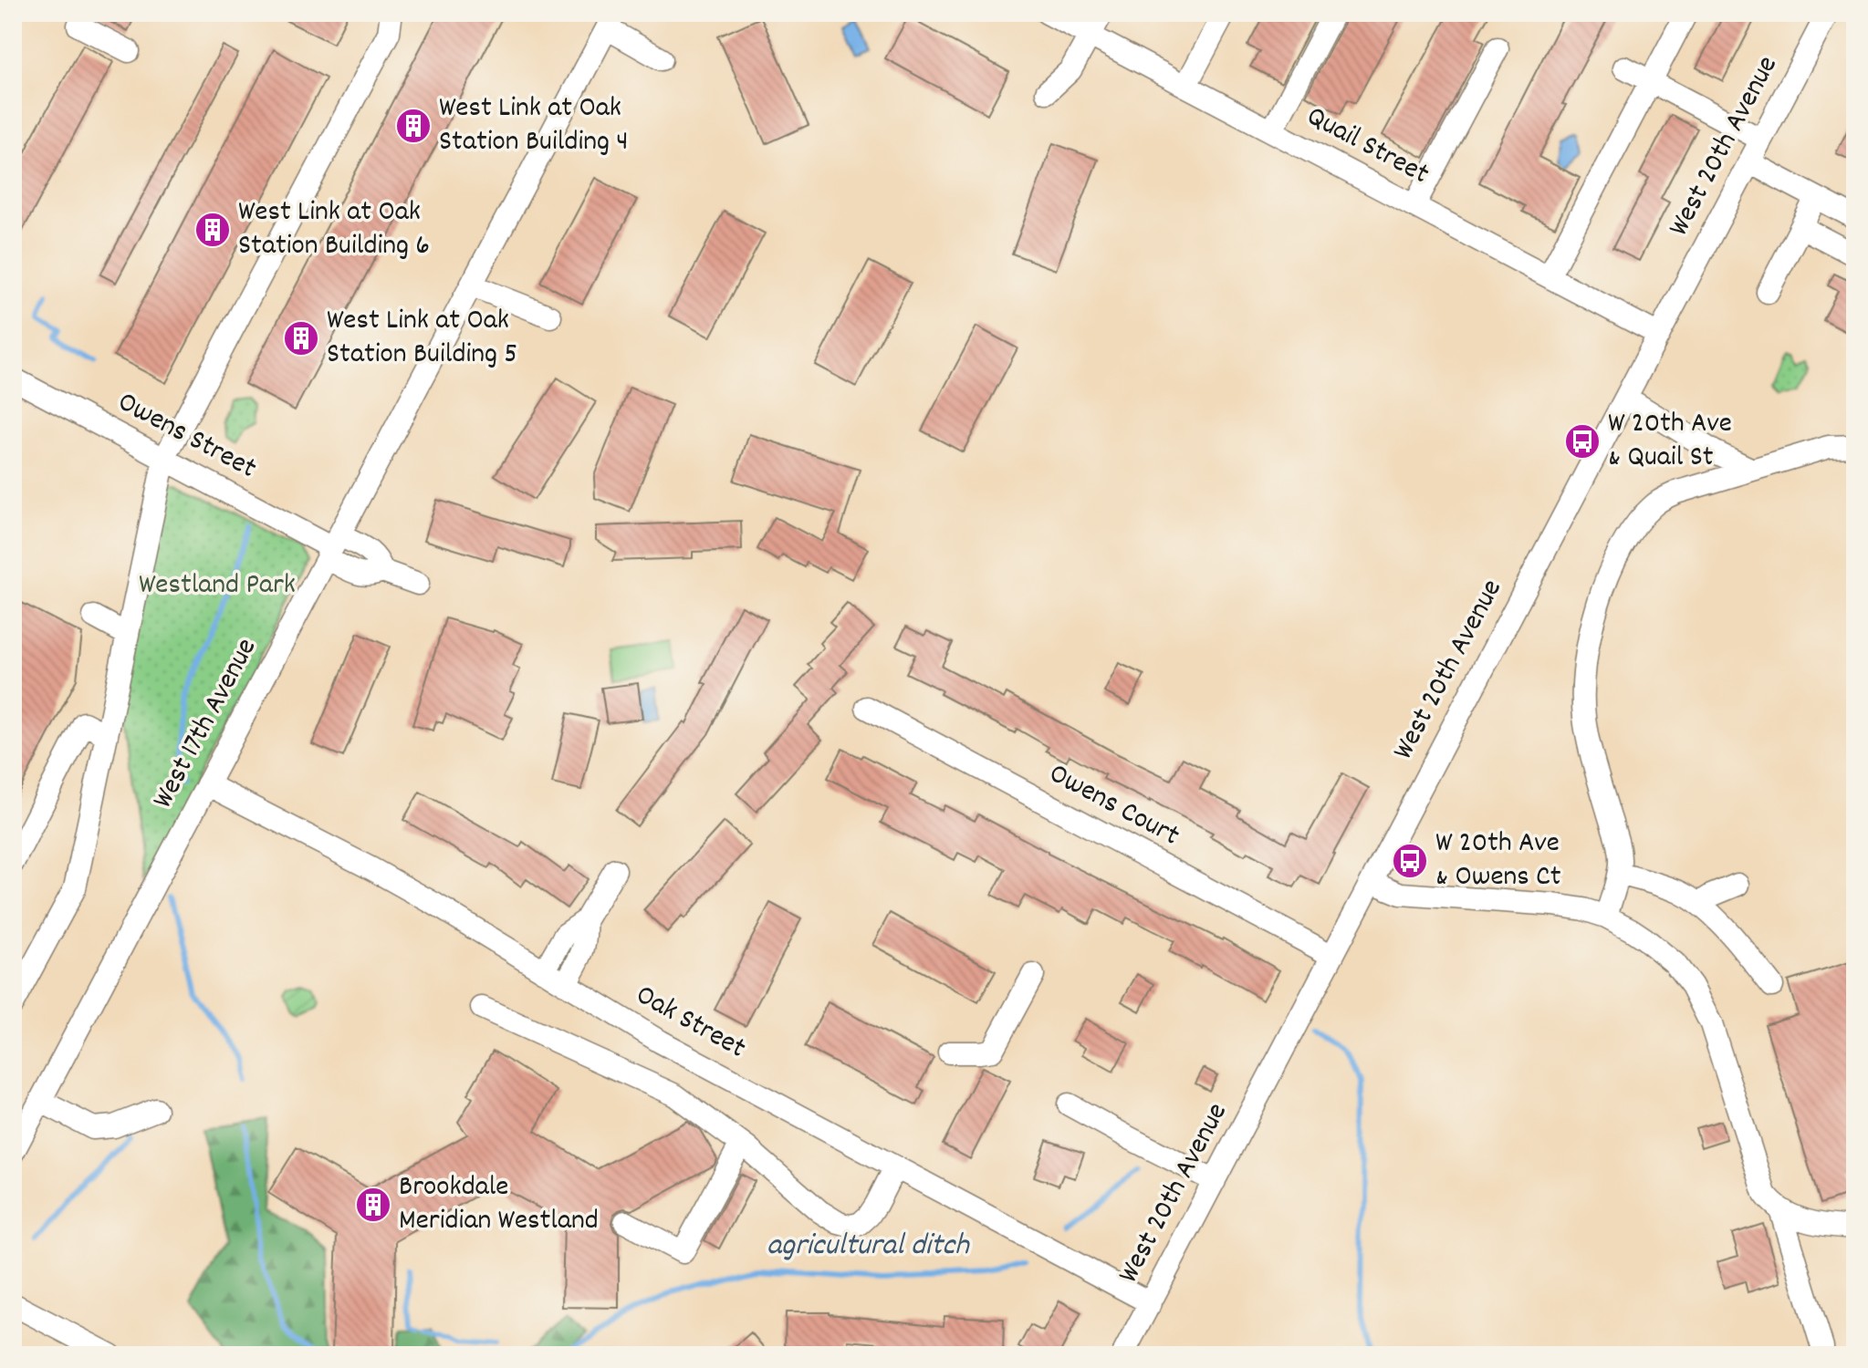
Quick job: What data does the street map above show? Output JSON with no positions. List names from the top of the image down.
{
  "streets": {
    "street": [
      "Quail Street",
      "West 20th Avenue",
      "Owens Street",
      "West 17th Avenue",
      "Owens Court",
      "Oak Street"
    ]
  },
  "crossings": [
    ["Quail Street", "West 20th Avenue"],
    ["West 20th Avenue", "Owens Court"],
    ["West 20th Avenue", "Oak Street"],
    ["Owens Street", "West 17th Avenue"],
    ["West 17th Avenue", "Oak Street"]
  ],
  "water": ["agricultural ditch"],
  "parks": ["Westland Park"],
  "places": {
    "building": [
      "West Link at Oak Station Building 4",
      "West Link at Oak Station Building 6",
      "West Link at Oak Station Building 5",
      "Brookdale Meridian Westland"
    ],
    "bus stop": ["W 20th Ave & Quail St", "W 20th Ave & Owens Ct"]
  }
}
